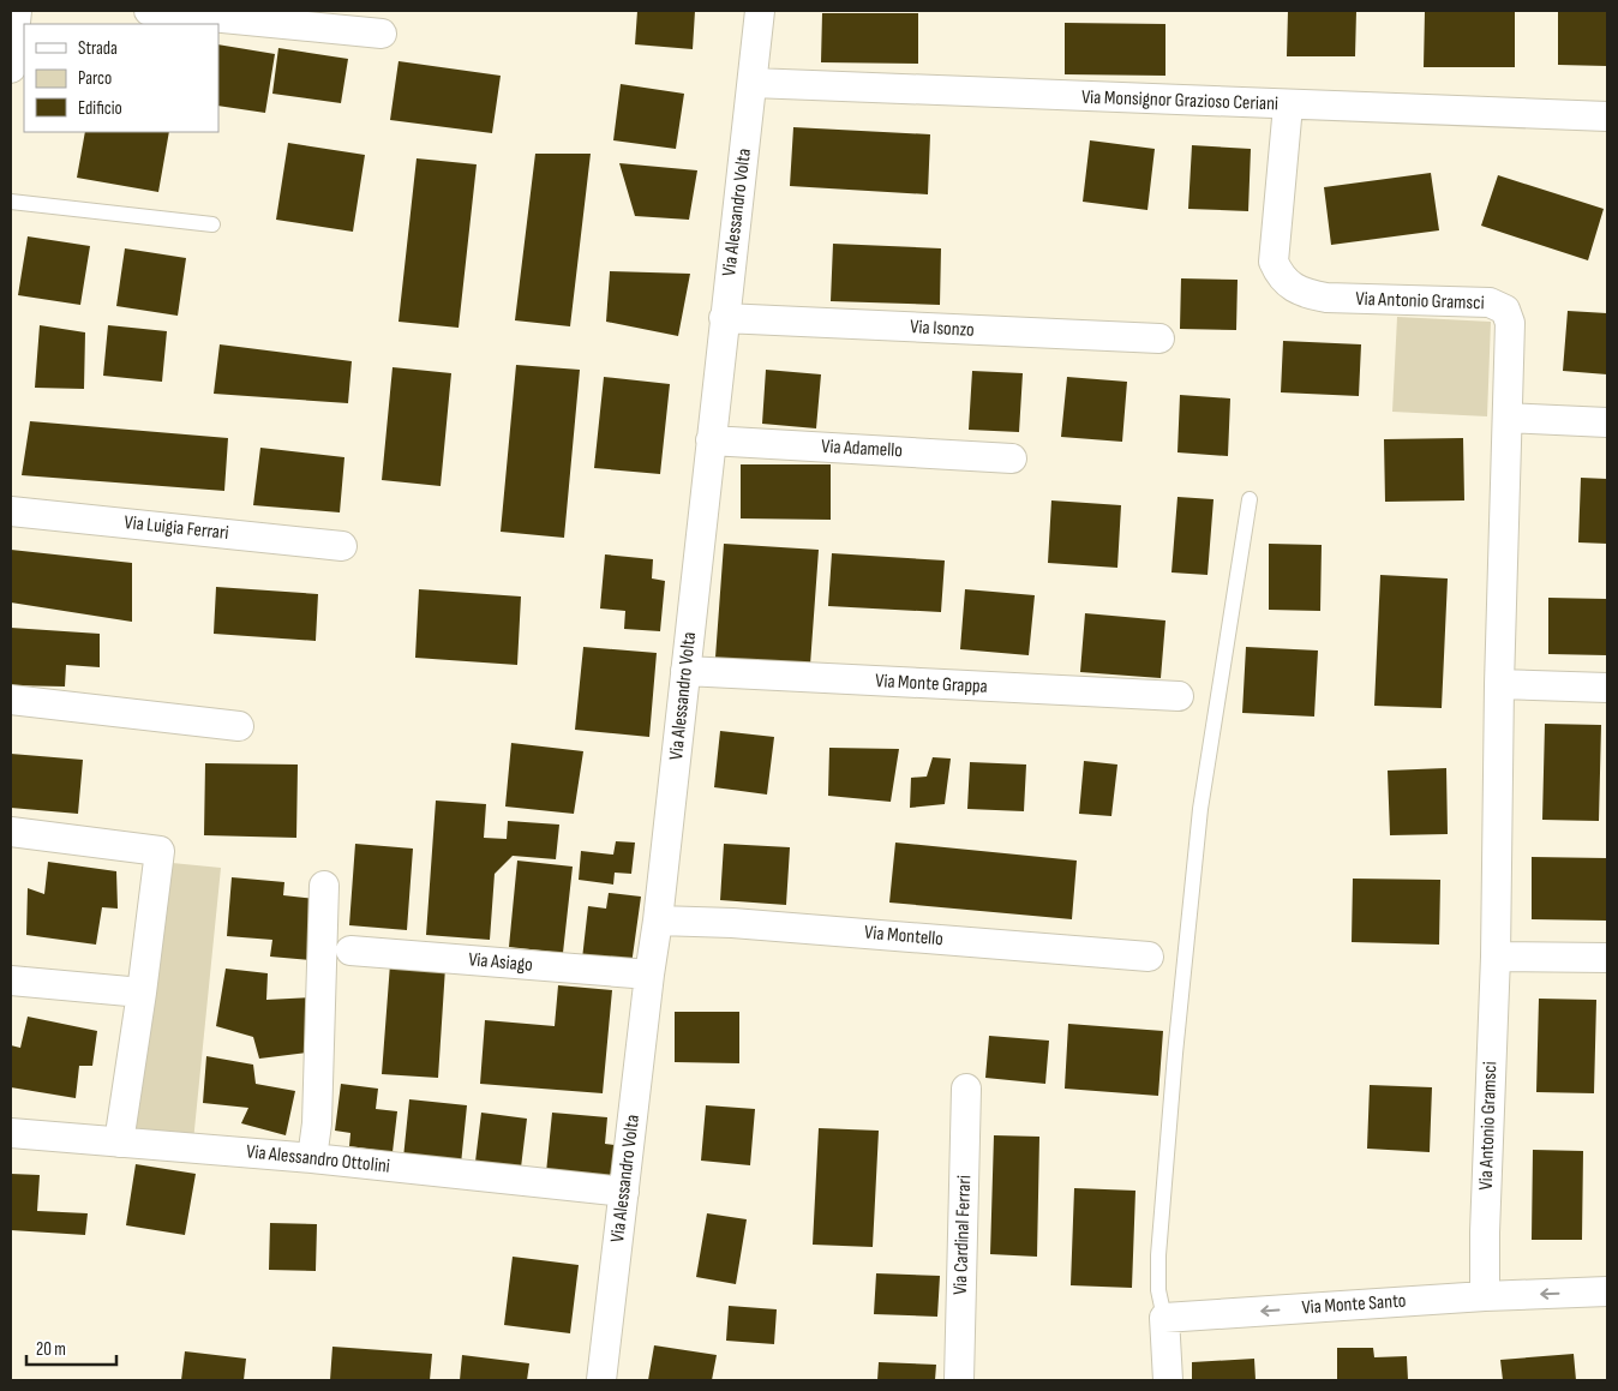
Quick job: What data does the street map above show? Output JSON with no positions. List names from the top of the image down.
{
  "streets": {
    "street": [
      "Via Monsignor Grazioso Ceriani",
      "Via Alessandro Volta",
      "Via Antonio Gramsci",
      "Via Isonzo",
      "Via Adamello",
      "Via Luigia Ferrari",
      "Via Monte Grappa",
      "Via Montello",
      "Via Asiago",
      "Via Alessandro Ottolini",
      "Via Cardinal Ferrari",
      "Via Monte Santo"
    ]
  },
  "crossings": [
    ["Via Monsignor Grazioso Ceriani", "Via Alessandro Volta"],
    ["Via Monsignor Grazioso Ceriani", "Via Antonio Gramsci"],
    ["Via Alessandro Volta", "Via Isonzo"],
    ["Via Alessandro Volta", "Via Adamello"],
    ["Via Alessandro Volta", "Via Monte Grappa"],
    ["Via Alessandro Volta", "Via Montello"],
    ["Via Alessandro Volta", "Via Asiago"],
    ["Via Alessandro Volta", "Via Alessandro Ottolini"],
    ["Via Antonio Gramsci", "Via Monte Santo"]
  ],
  "one_way": ["Via Monte Santo"],
  "legend": ["Strada", "Parco", "Edificio"],
  "scale_bar": "20 m"
}
